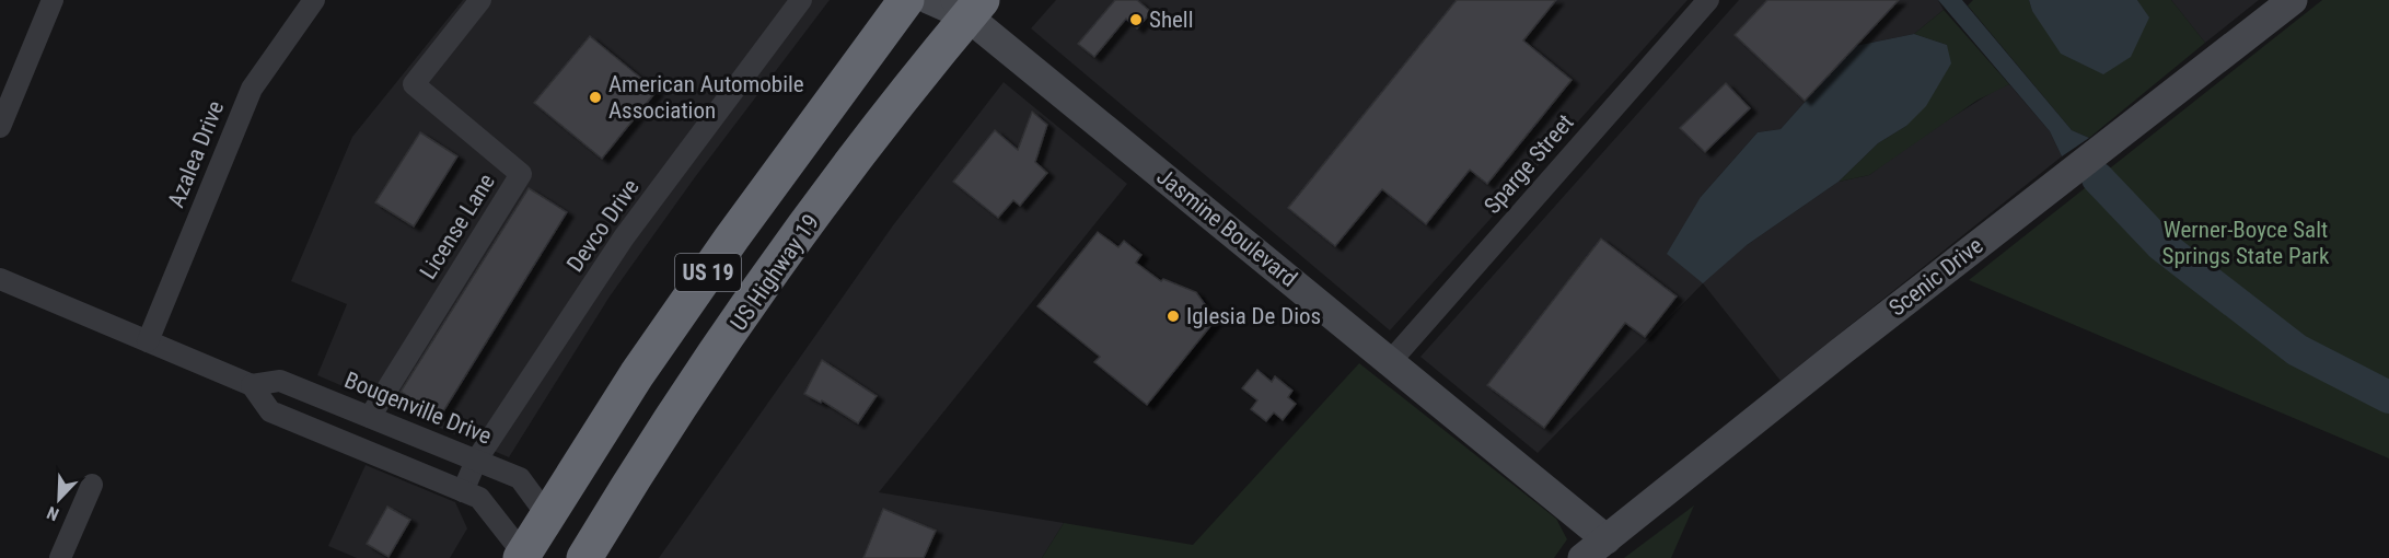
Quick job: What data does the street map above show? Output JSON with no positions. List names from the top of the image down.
{
  "streets": {
    "highway": ["US 19", "US Highway 19"],
    "street": [
      "Azalea Drive",
      "Sparge Street",
      "Devco Drive",
      "License Lane",
      "Jasmine Boulevard",
      "Scenic Drive",
      "Bougenville Drive"
    ]
  },
  "crossings": [
    ["Azalea Drive", "Bougenville Drive"],
    ["Sparge Street", "Jasmine Boulevard"],
    ["Devco Drive", "Bougenville Drive"],
    ["License Lane", "Bougenville Drive"],
    ["Jasmine Boulevard", "US Highway 19"],
    ["Jasmine Boulevard", "Scenic Drive"],
    ["US 19", "Bougenville Drive"]
  ],
  "parks": ["Werner-Boyce Salt Springs State Park"],
  "places": ["Shell", "American Automobile Association", "Iglesia De Dios"],
  "north": "bottom left"
}
